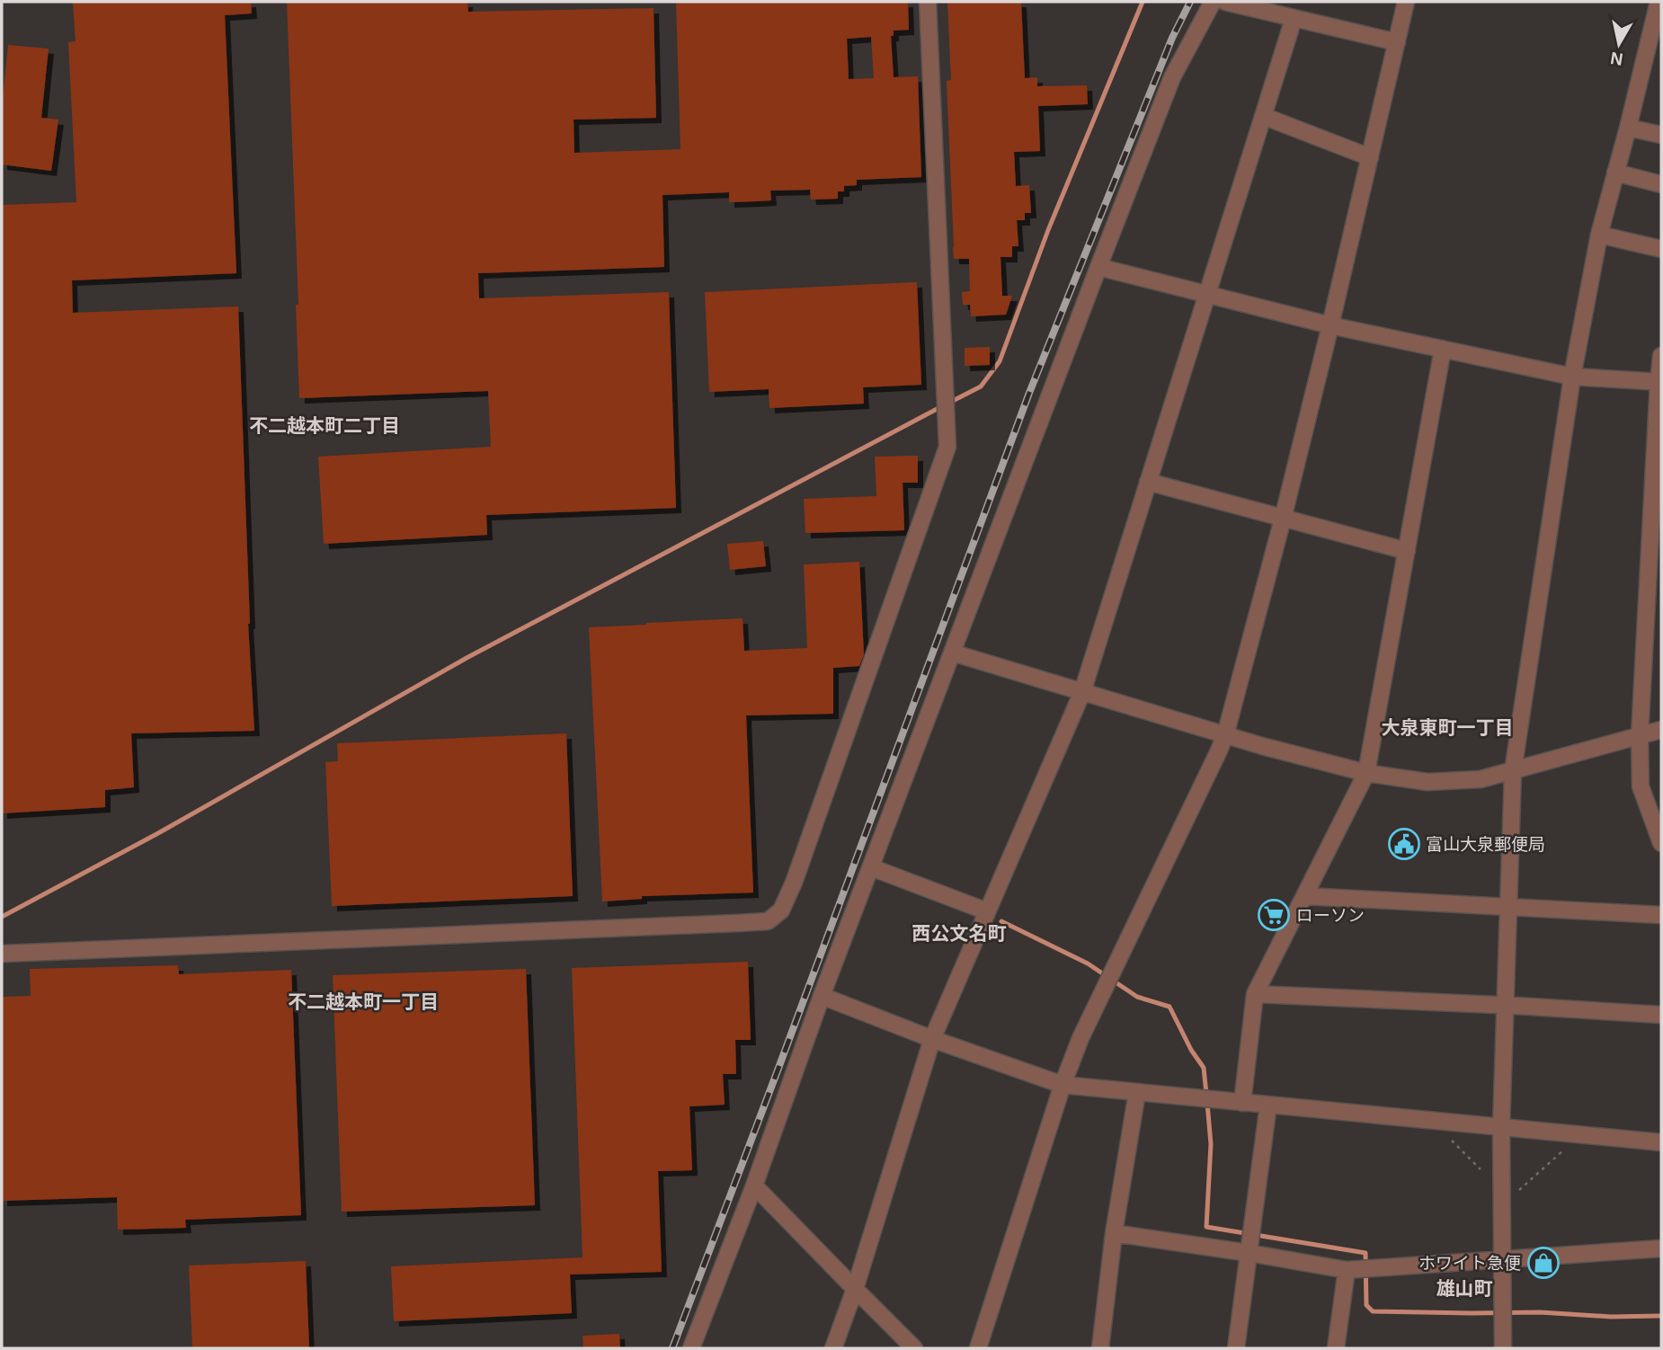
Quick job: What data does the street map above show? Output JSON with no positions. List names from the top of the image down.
{
  "districts": [
    "不二越本町二丁目",
    "大泉東町一丁目",
    "西公文名町",
    "不二越本町一丁目",
    "雄山町"
  ],
  "places": {
    "public building": ["富山大泉郵便局"],
    "supermarket": ["ローソン"],
    "shop": ["ホワイト急便"]
  },
  "north": "bottom"
}
